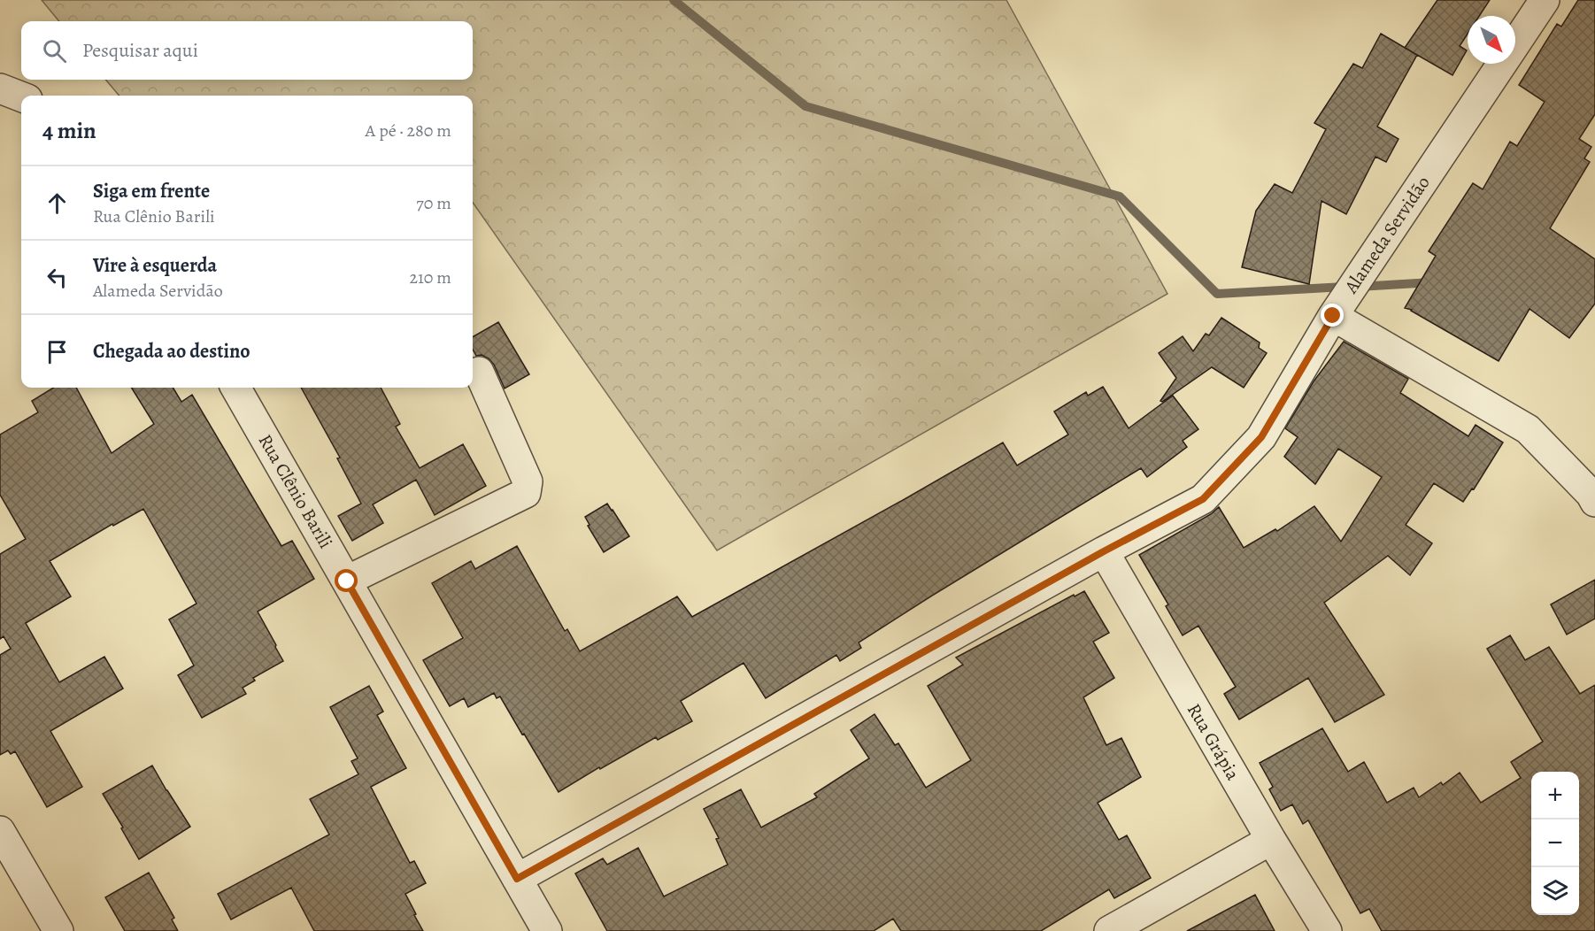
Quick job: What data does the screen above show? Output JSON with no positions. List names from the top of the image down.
{
  "streets": {
    "street": ["Alameda Servidão", "Rua Clênio Barili", "Rua Grápia"]
  },
  "crossings": [
    ["Alameda Servidão", "Rua Clênio Barili"],
    ["Alameda Servidão", "Rua Grápia"]
  ],
  "north": "bottom right",
  "page": {
    "search": "Pesquisar aqui",
    "heading": ["4 min", "A pé · 280 m"],
    "list": [
      ["Siga em frente", "Rua Clênio Barili", "70 m"],
      ["Vire à esquerda", "Alameda Servidão", "210 m"],
      "Chegada ao destino"
    ],
    "map_buttons": ["+", "−"]
  }
}
